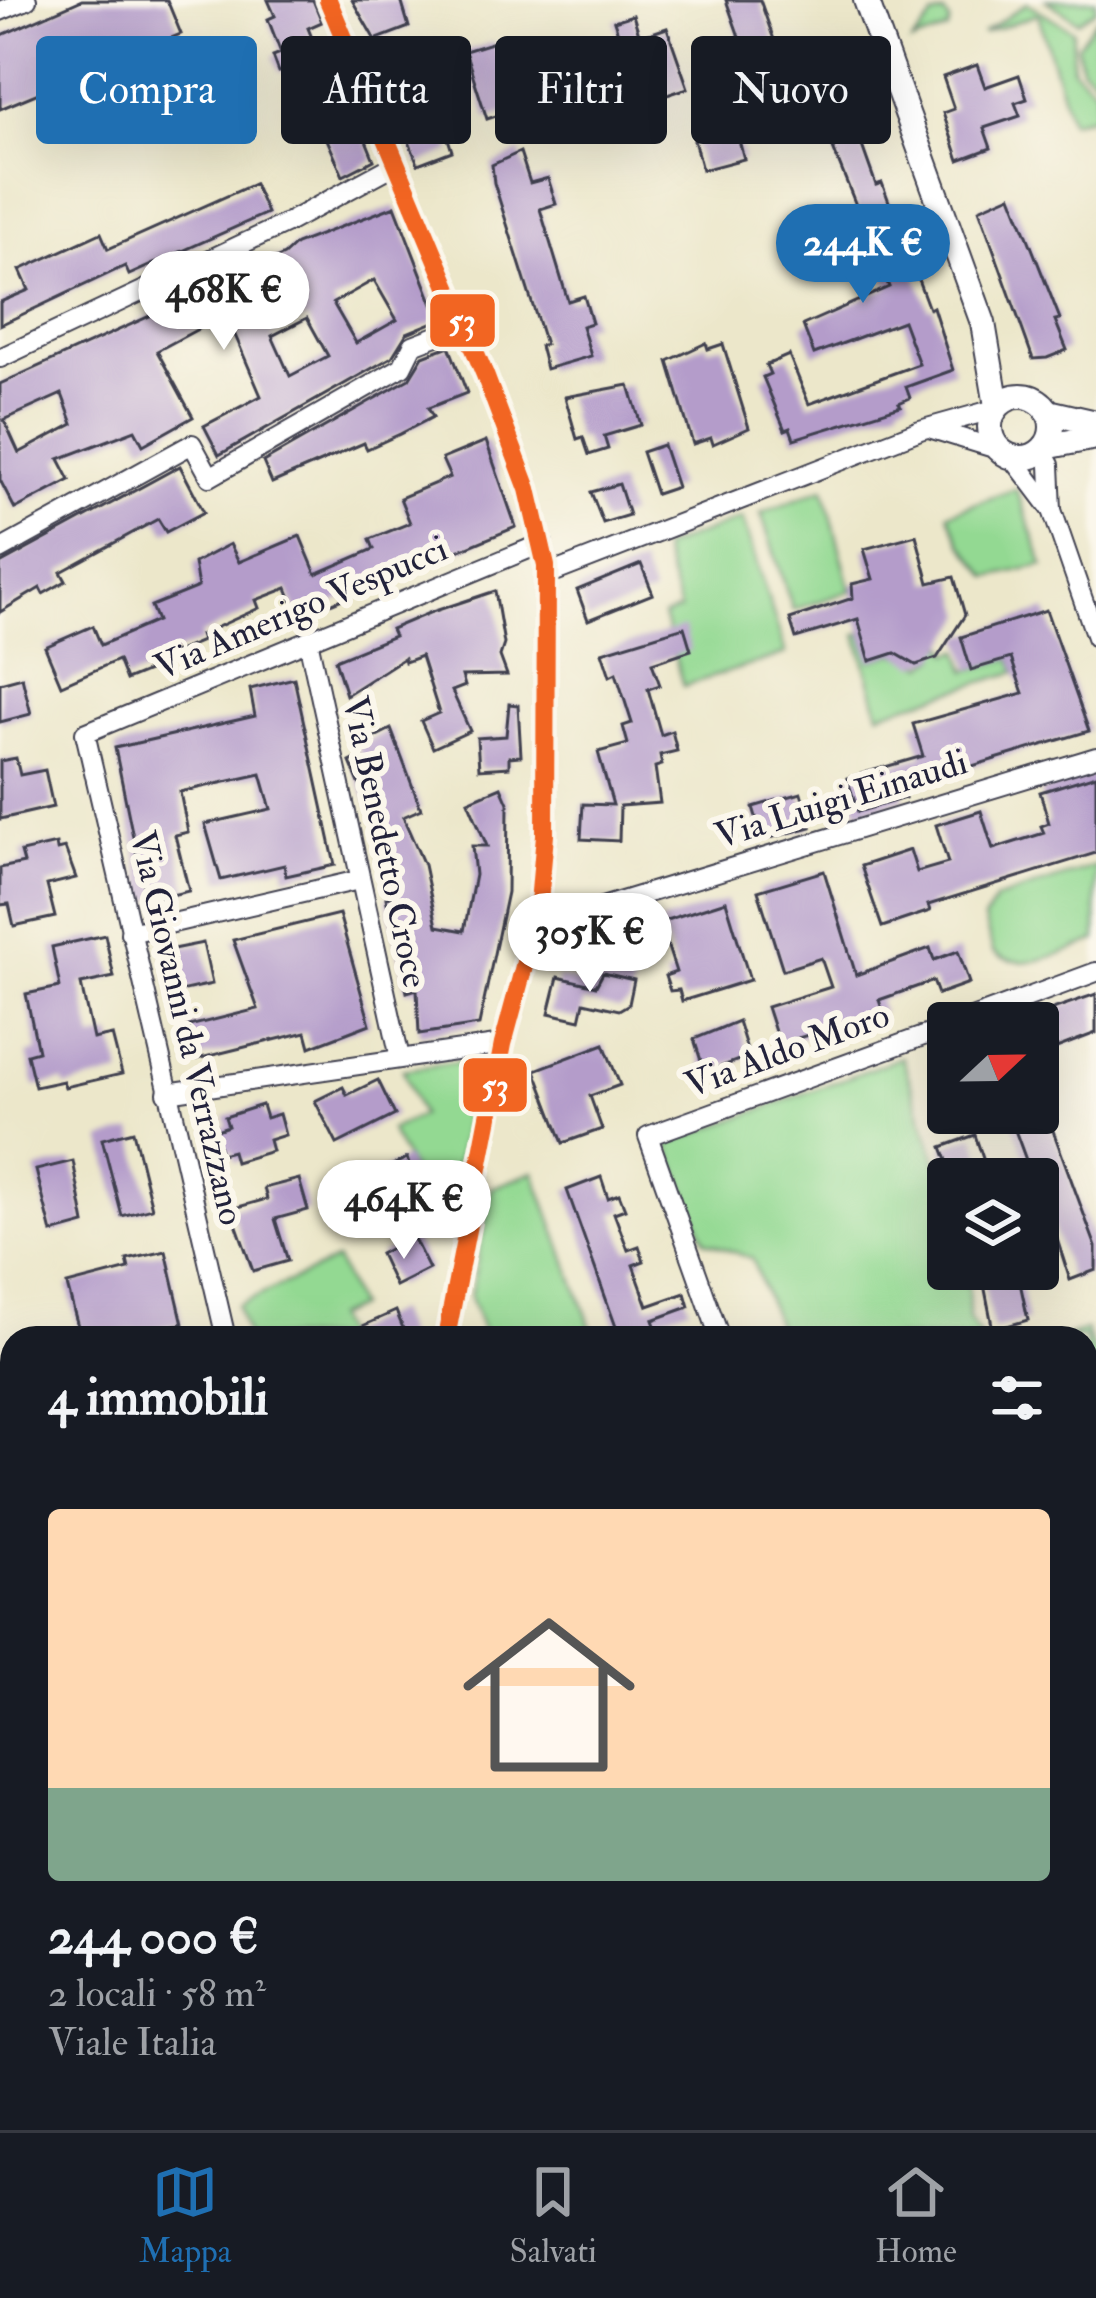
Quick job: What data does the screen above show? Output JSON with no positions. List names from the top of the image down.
{
  "streets": {
    "street": [
      "Via Amerigo Vespucci",
      "Via Luigi Einaudi",
      "Via Benedetto Croce",
      "Via Giovanni da Verrazzano",
      "Via Aldo Moro"
    ]
  },
  "crossings": [
    ["Via Amerigo Vespucci", "Via Benedetto Croce"],
    ["Via Amerigo Vespucci", "Via Giovanni da Verrazzano"]
  ],
  "lines": ["transit line 53"],
  "north": "right",
  "page": {
    "chip": [
      "Compra",
      "Affitta",
      "Filtri",
      "Nuovo"
    ],
    "price": [
      "244K €",
      "468K €",
      "305K €",
      "464K €"
    ],
    "heading": "4 immobili",
    "list": [
      {
        "name": "244 000 €",
        "note": "2 locali · 58 m² · Viale Italia"
      }
    ],
    "tabs": ["Mappa", "Salvati", "Home"]
  }
}
